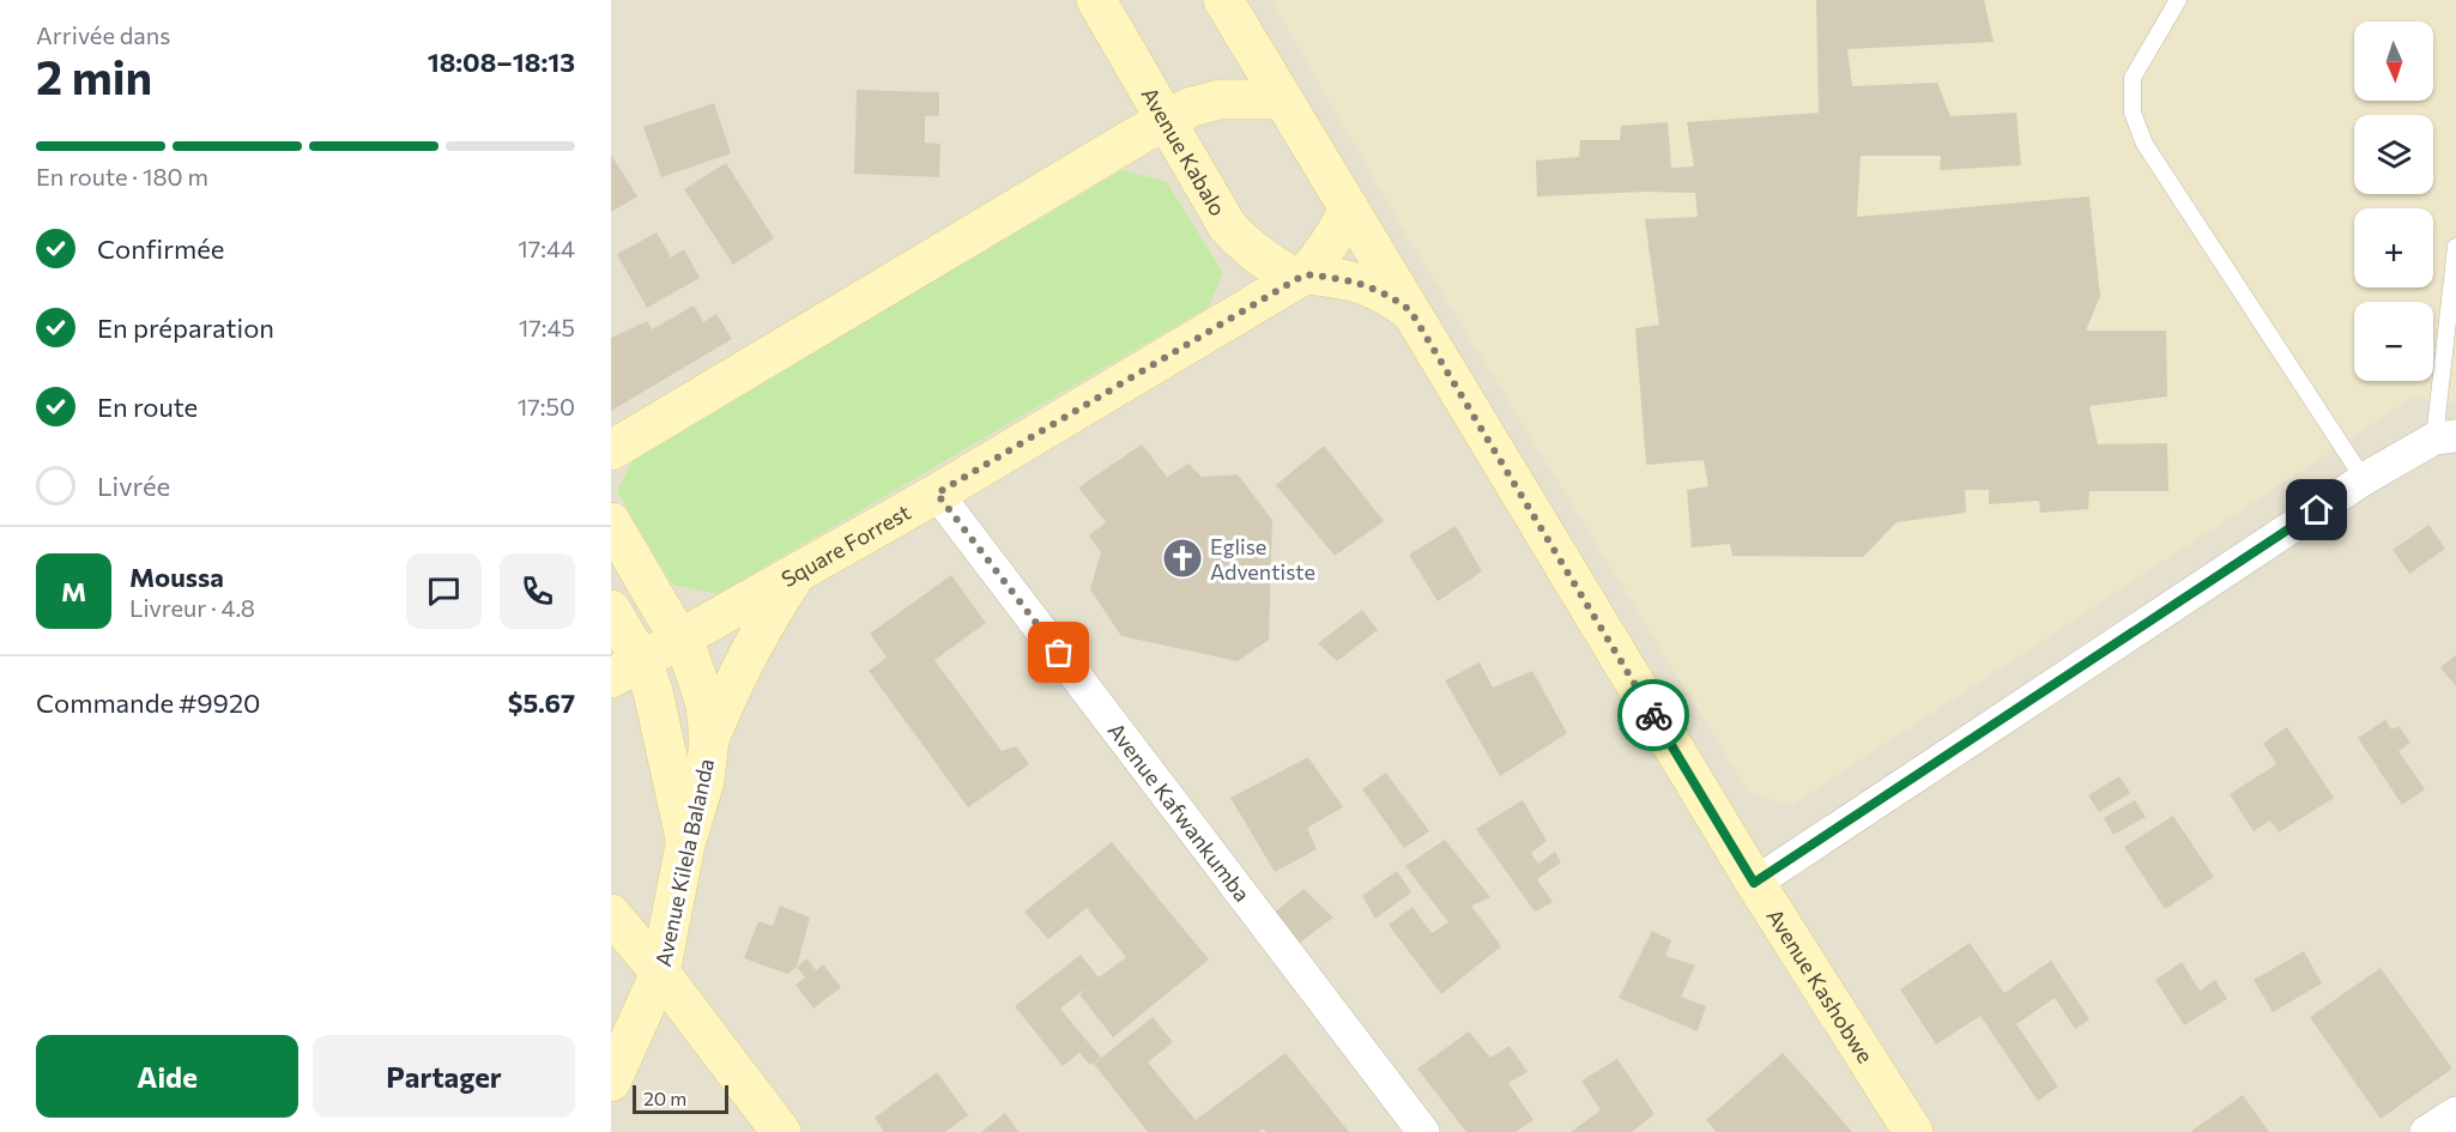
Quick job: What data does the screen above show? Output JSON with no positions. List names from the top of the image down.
{
  "streets": {
    "street": [
      "Avenue Kabalo",
      "Square Forrest",
      "Avenue Kafwankumba",
      "Avenue Kilela Balanda",
      "Avenue Kashobwe"
    ]
  },
  "crossings": [
    ["Avenue Kabalo", "Square Forrest"],
    ["Square Forrest", "Avenue Kafwankumba"],
    ["Square Forrest", "Avenue Kilela Balanda"],
    ["Square Forrest", "Avenue Kashobwe"]
  ],
  "places": {
    "church": ["Eglise Adventiste"]
  },
  "scale_bar": "20 m",
  "north": "bottom",
  "page": {
    "heading": ["2 min", "Arrivée dans", "18:08–18:13"],
    "panel": [
      "Moussa",
      "Livreur · 4.8",
      "Commande #9920",
      "$5.67"
    ],
    "map_buttons": ["+", "−"],
    "bar": "En route · 180 m",
    "list": [
      ["Confirmée", "17:44"],
      ["En préparation", "17:45"],
      ["En route", "17:50"],
      "Livrée"
    ],
    "round": "M",
    "buttons": ["Aide", "Partager"],
    "scale": "20 m"
  }
}
